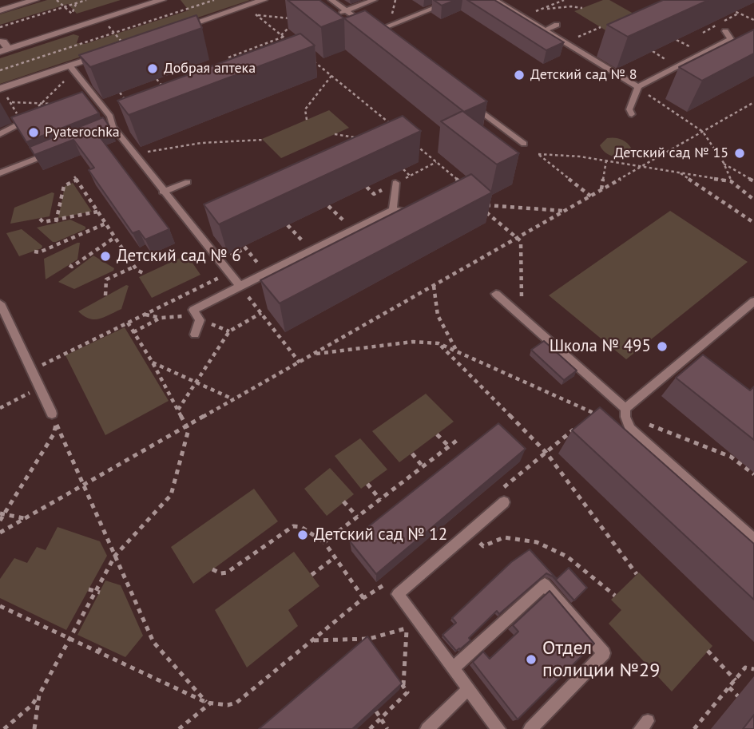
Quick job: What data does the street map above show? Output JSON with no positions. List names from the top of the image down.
{
  "places": [
    "Добрая аптека",
    "Детский сад № 8",
    "Pyaterochka",
    "Детский сад № 15",
    "Детский сад № 6",
    "Школа № 495",
    "Детский сад № 12",
    "Отдел полиции №29"
  ]
}
